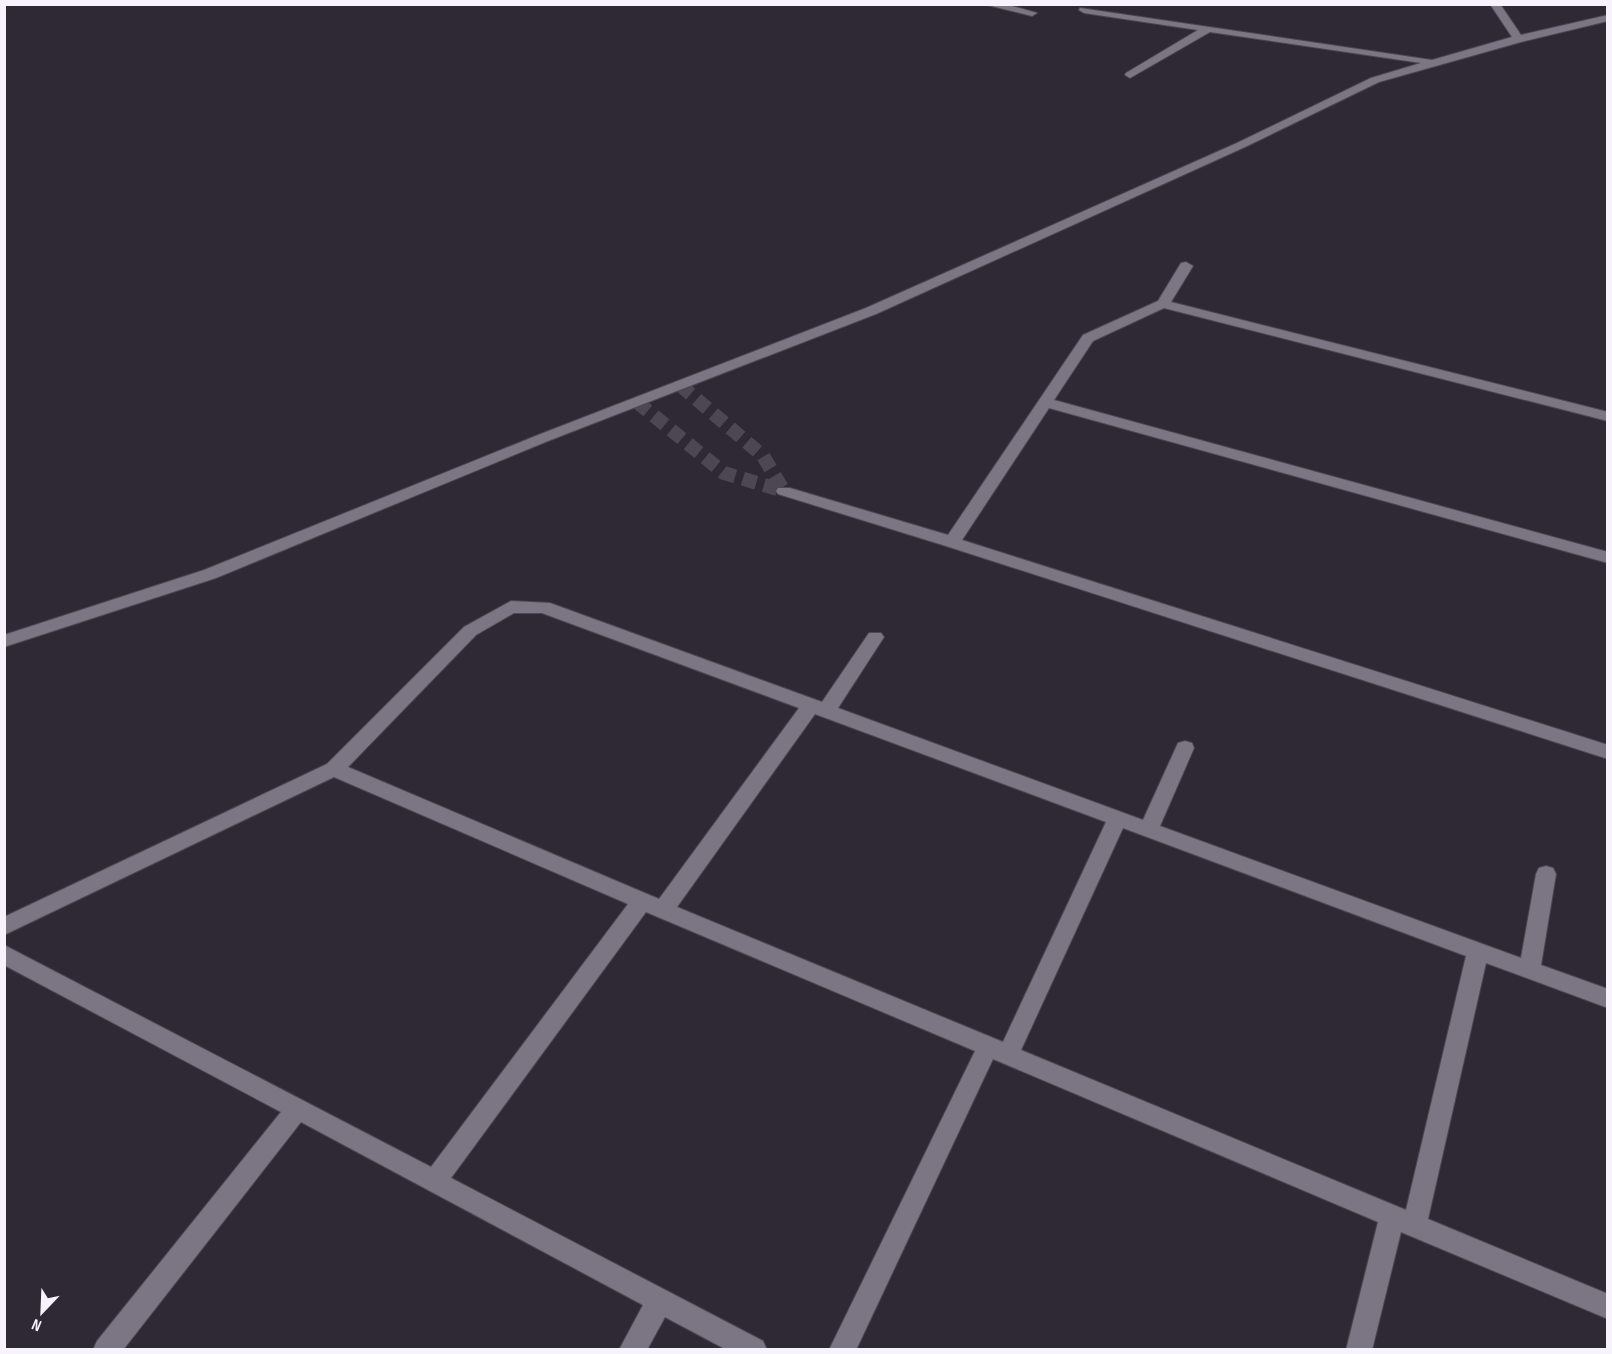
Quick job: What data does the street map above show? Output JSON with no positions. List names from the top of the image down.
{
  "north": "bottom left"
}
